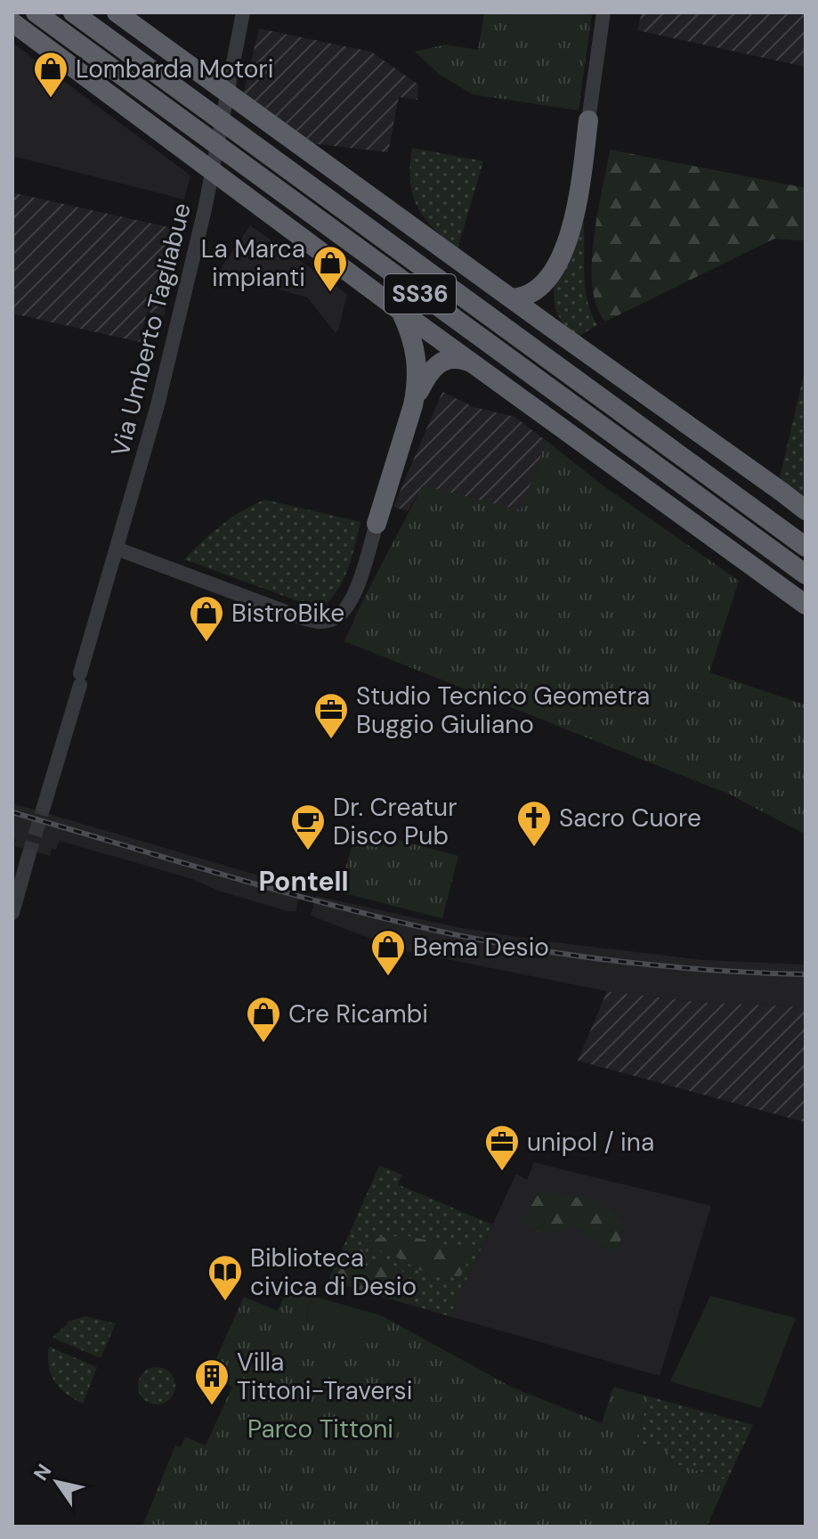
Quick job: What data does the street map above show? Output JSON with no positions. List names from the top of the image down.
{
  "streets": {
    "highway": ["SS36"],
    "street": ["Via Umberto Tagliabue"]
  },
  "districts": ["Pontell"],
  "parks": ["Parco Tittoni"],
  "places": {
    "shop": [
      "Lombarda Motori",
      "La Marca impianti",
      "BistroBike",
      "Bema Desio",
      "Cre Ricambi"
    ],
    "office": ["Studio Tecnico Geometra Buggio Giuliano", "unipol / ina"],
    "church": ["Sacro Cuore"],
    "cafe": ["Dr. Creatur Disco Pub"],
    "library": ["Biblioteca civica di Desio"],
    "building": ["Villa Tittoni-Traversi"]
  },
  "north": "top left"
}
